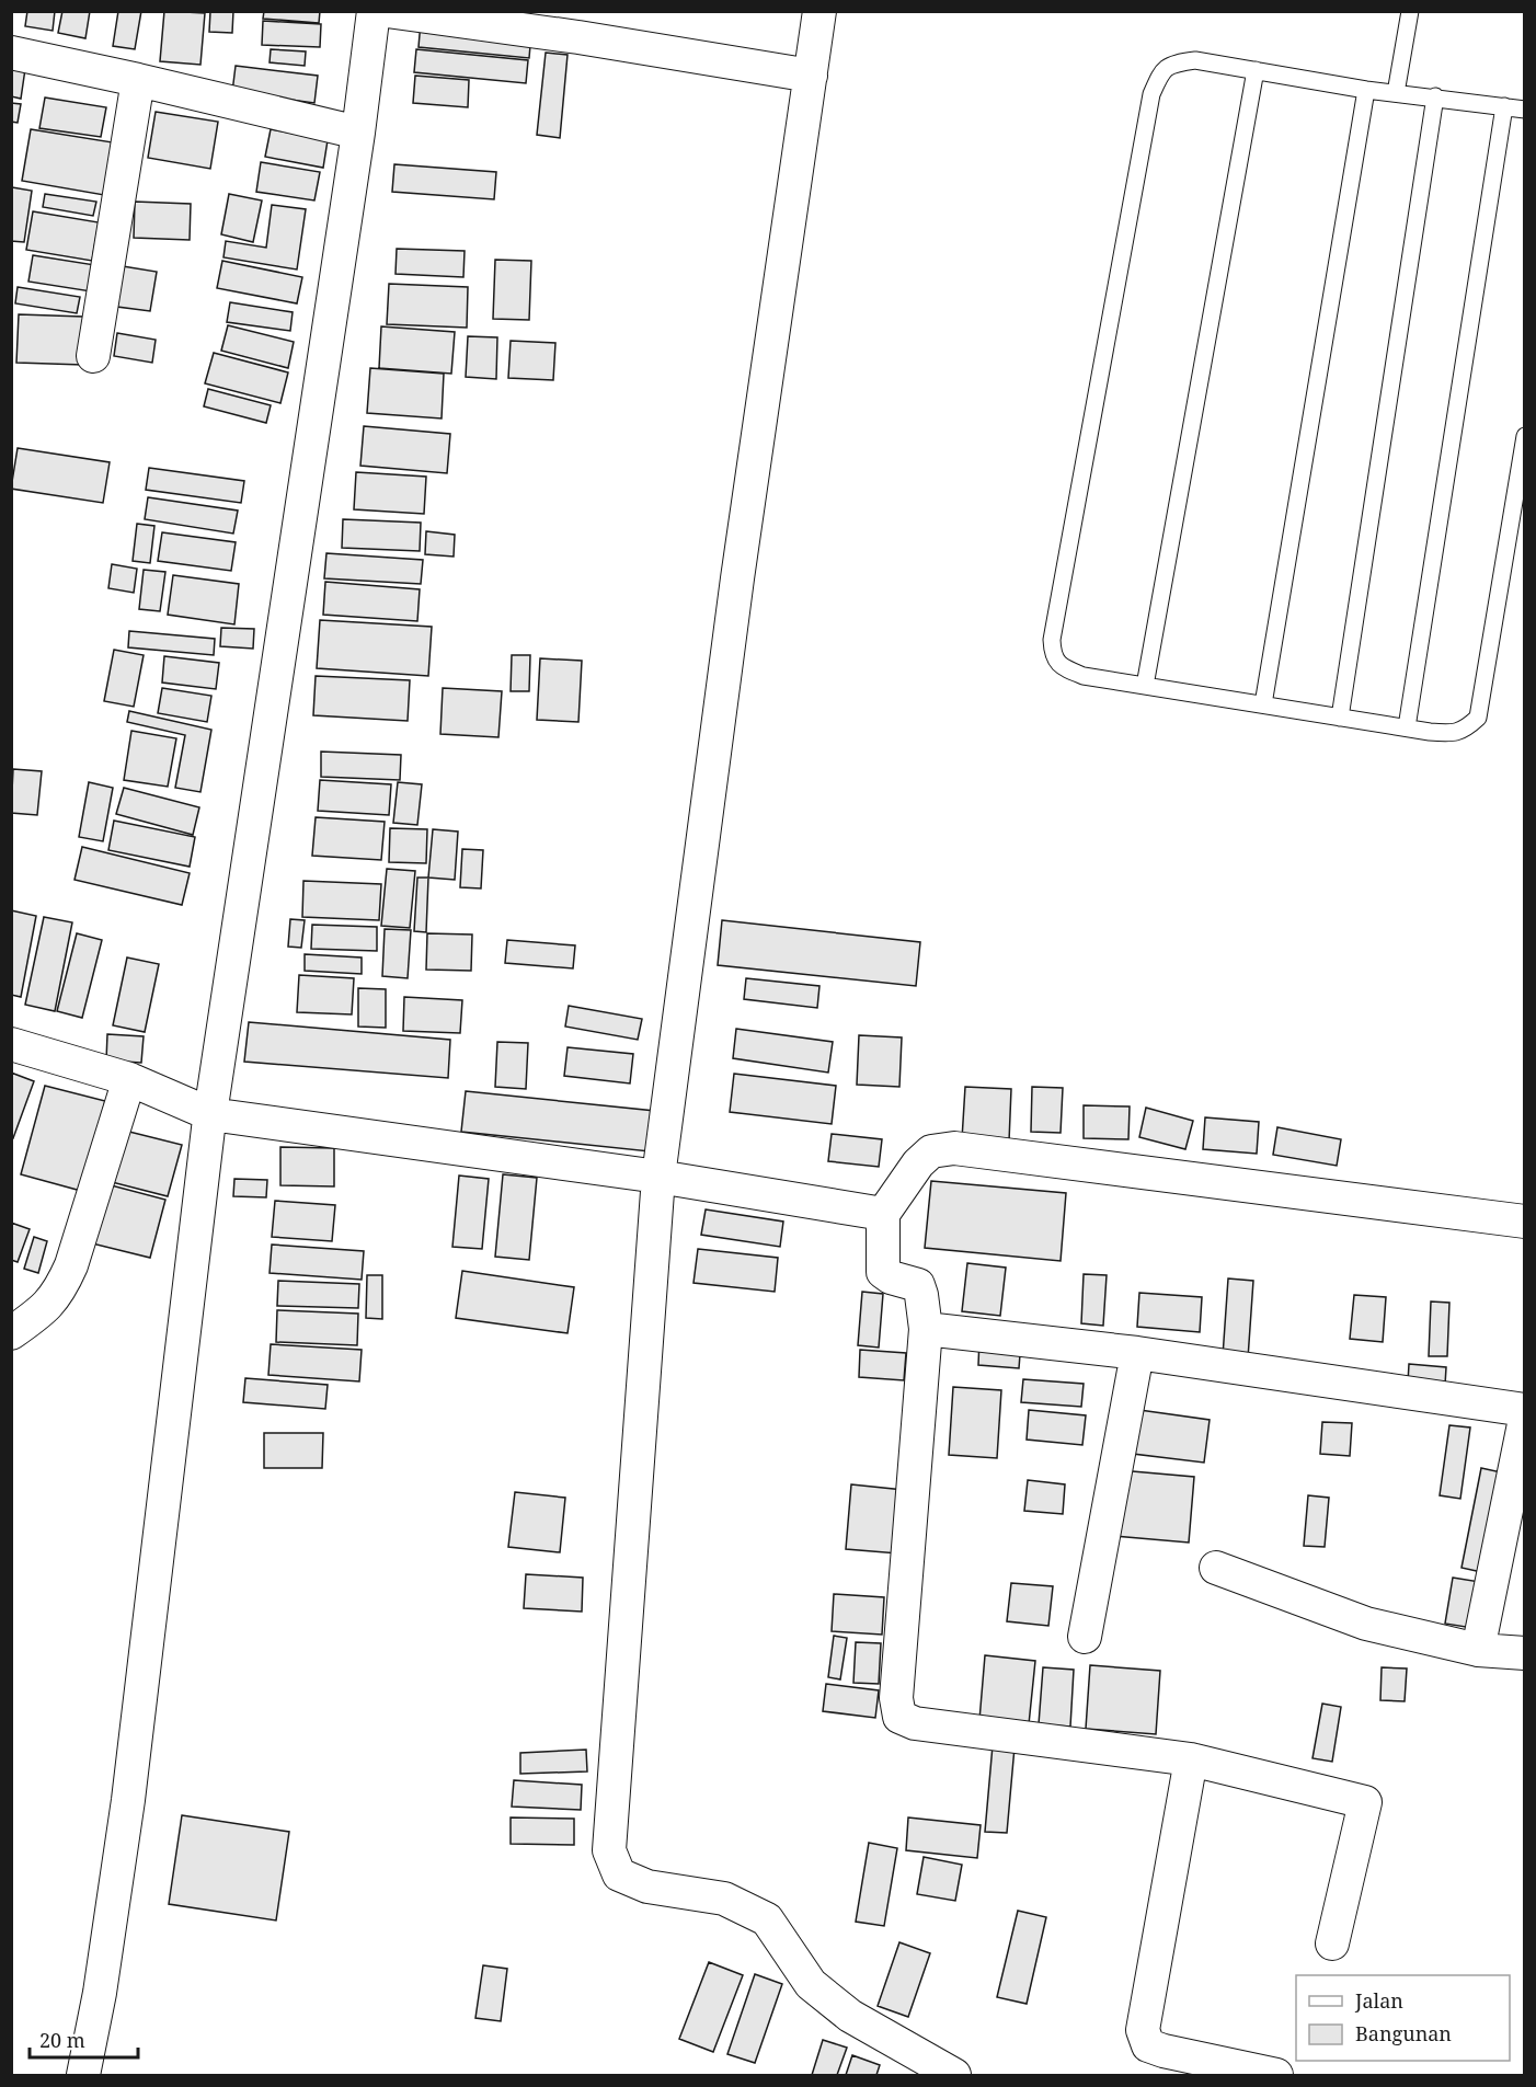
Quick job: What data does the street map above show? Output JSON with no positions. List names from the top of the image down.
{
  "legend": ["Jalan", "Bangunan"],
  "scale_bar": "20 m"
}
